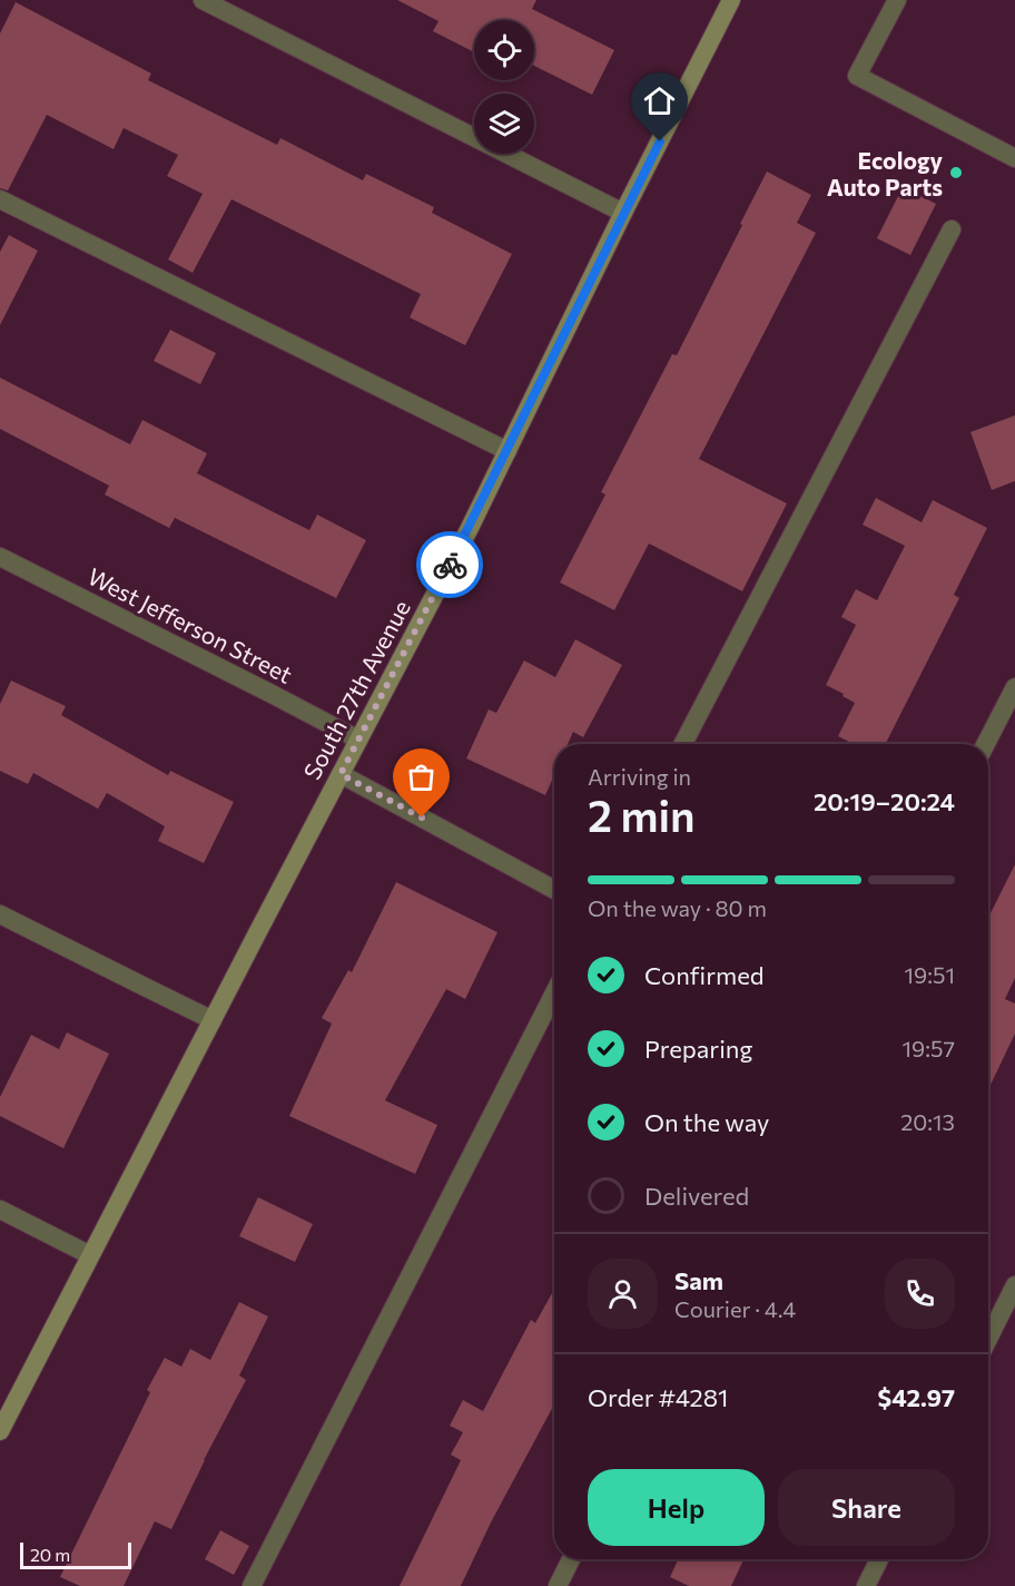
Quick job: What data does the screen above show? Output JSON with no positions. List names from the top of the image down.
{
  "streets": {
    "main road": ["South 27th Avenue"],
    "street": ["West Jefferson Street"]
  },
  "crossings": [
    ["West Jefferson Street", "South 27th Avenue"]
  ],
  "places": ["Ecology Auto Parts"],
  "scale_bar": "20 m",
  "page": {
    "heading": ["2 min", "Arriving in", "20:19–20:24"],
    "panel": [
      "Sam",
      "Courier · 4.4",
      "Order #4281",
      "$42.97"
    ],
    "bar": "On the way · 80 m",
    "list": [
      ["Confirmed", "19:51"],
      ["Preparing", "19:57"],
      ["On the way", "20:13"],
      "Delivered"
    ],
    "buttons": ["Help", "Share"],
    "scale": "20 m"
  }
}
